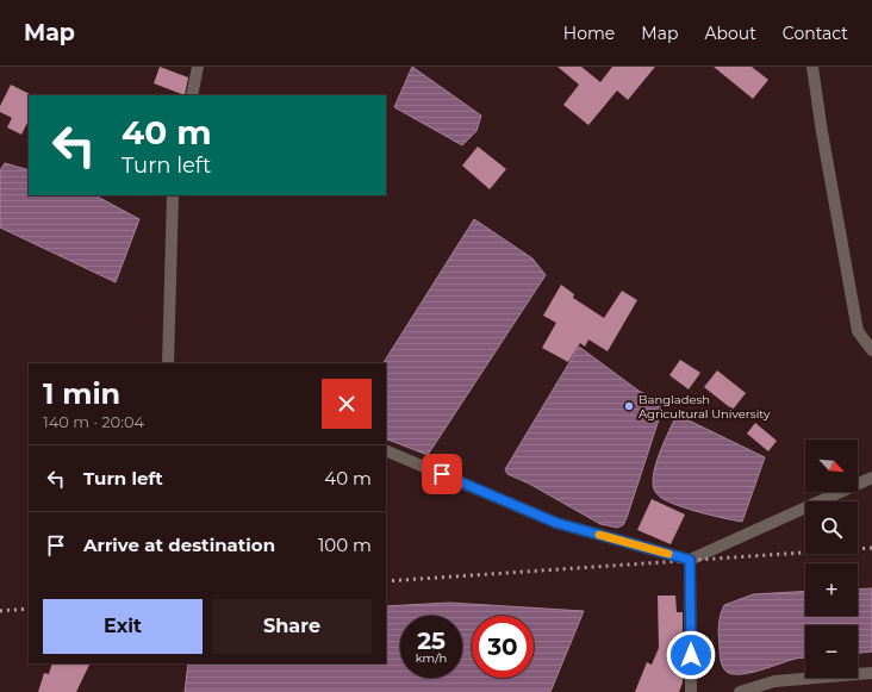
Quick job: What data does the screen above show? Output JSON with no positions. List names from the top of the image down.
{
  "places": ["Bangladesh Agricultural University"],
  "north": "bottom right",
  "page": {
    "header": "Map",
    "nav": [
      "Home",
      "Map",
      "About",
      "Contact"
    ],
    "turn": ["40 m", "Turn left"],
    "heading": ["1 min", "140 m · 20:04"],
    "map_buttons": ["+", "−"],
    "list": [
      {
        "name": "Turn left",
        "value": "40 m"
      },
      {
        "name": "Arrive at destination",
        "value": "100 m"
      }
    ],
    "buttons": ["Exit", "Share"],
    "speed": "25 km/h",
    "limit": "30"
  }
}
